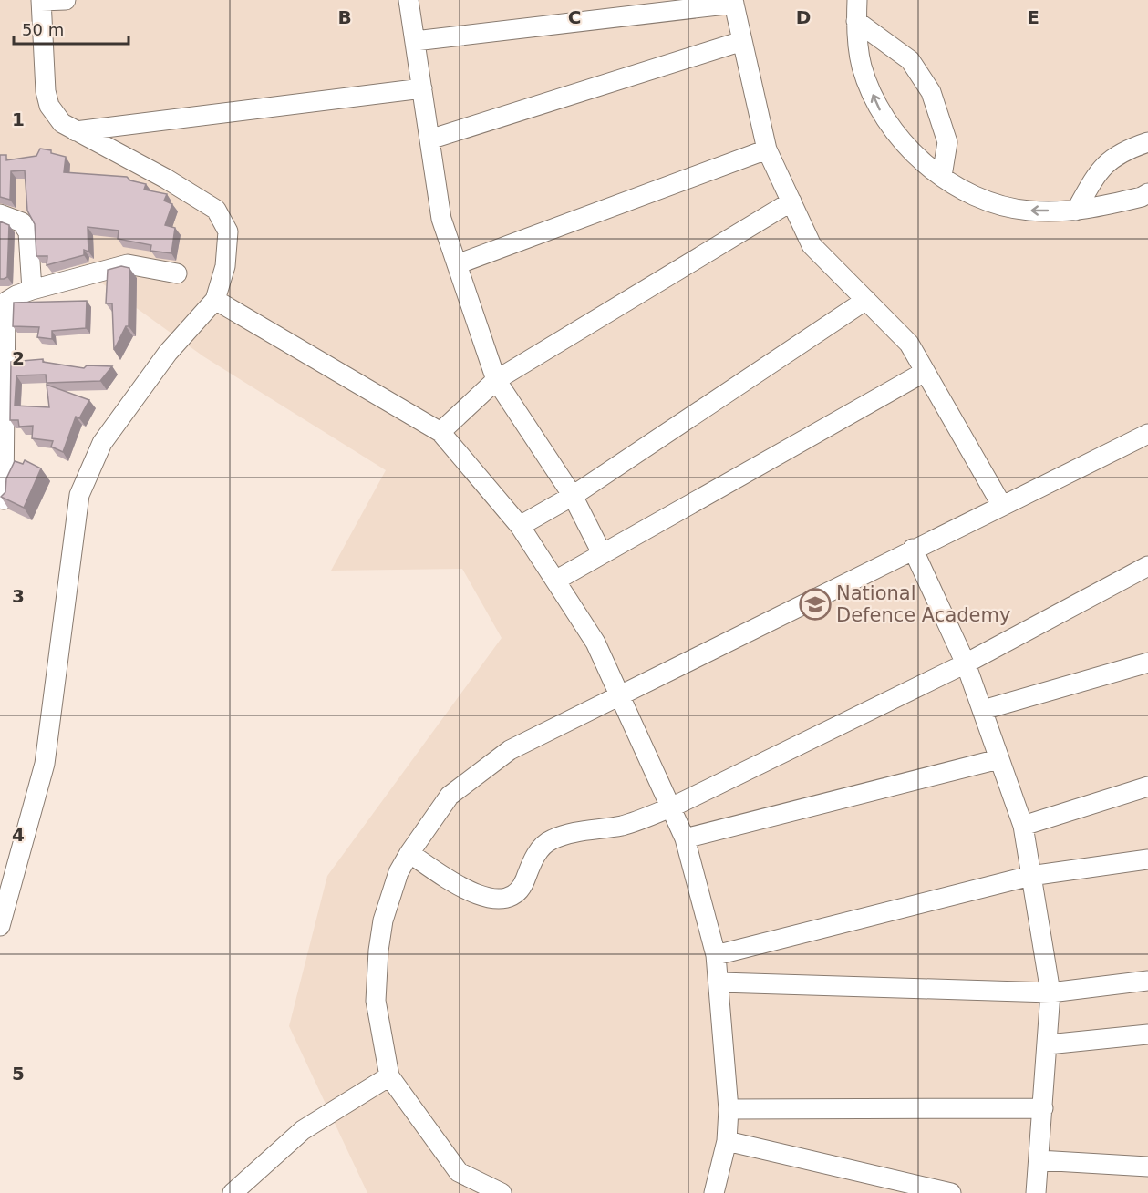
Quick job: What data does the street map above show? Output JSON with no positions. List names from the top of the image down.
{
  "places": {
    "school or university": ["National Defence Academy"]
  },
  "scale_bar": "50 m",
  "grid": {
    "columns": [
      "B",
      "C",
      "D",
      "E"
    ],
    "rows": [
      "1",
      "2",
      "3",
      "4",
      "5"
    ]
  }
}
